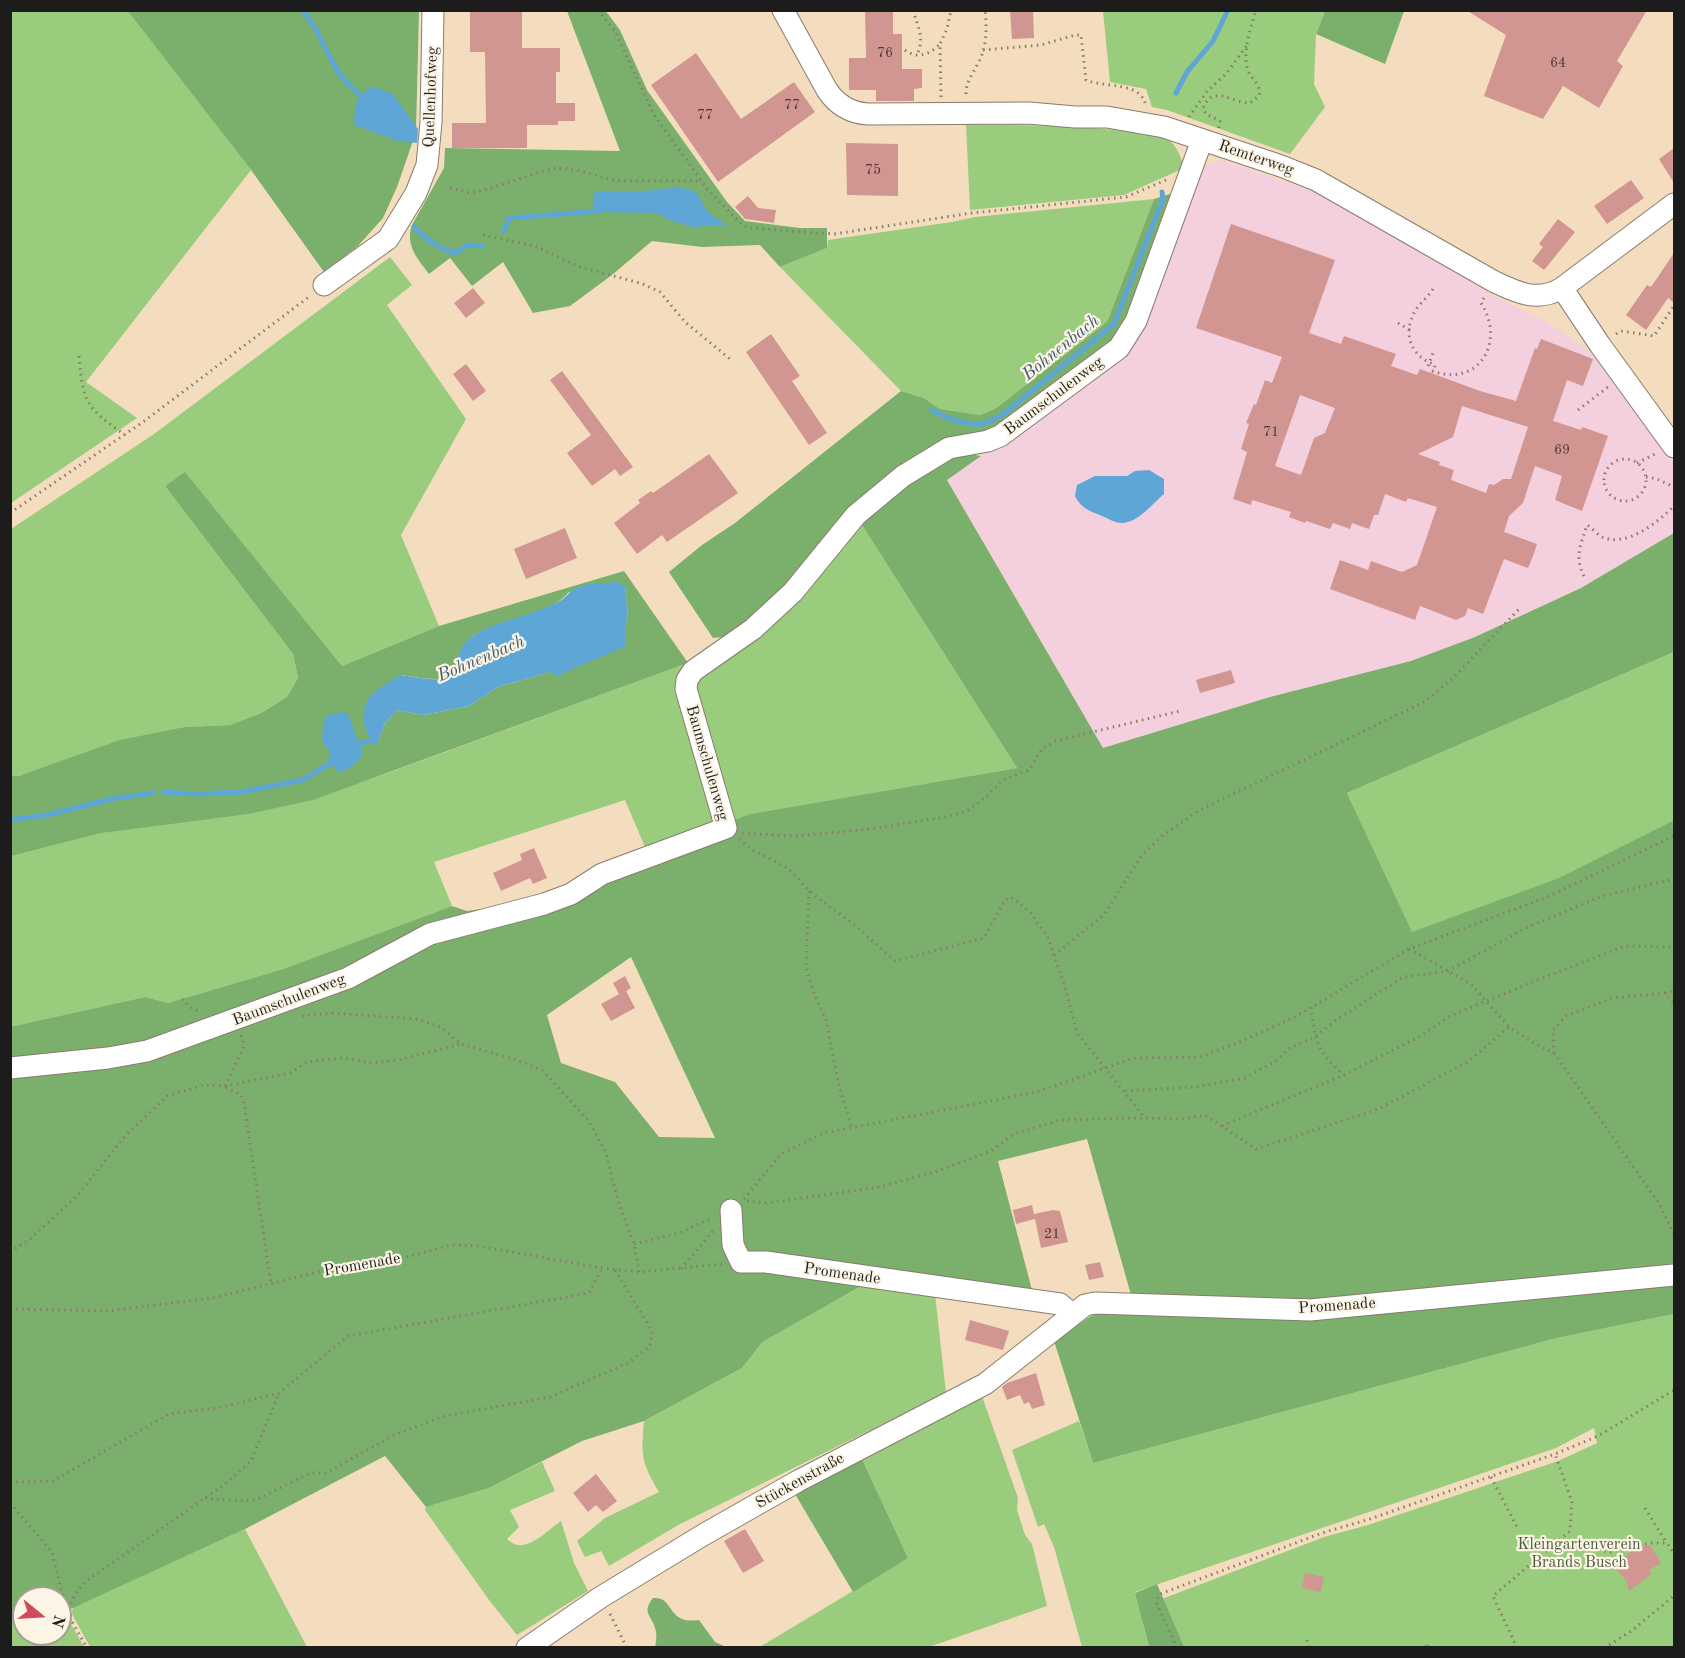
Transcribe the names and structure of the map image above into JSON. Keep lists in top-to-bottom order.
{
  "streets": {
    "street": [
      "Quellenhofweg",
      "Remterweg",
      "Baumschulenweg",
      "Promenade",
      "Stückenstraße"
    ]
  },
  "crossings": [
    ["Remterweg", "Baumschulenweg"],
    ["Promenade", "Stückenstraße"]
  ],
  "water": ["Bohnenbach"],
  "parks": ["Kleingartenverein Brands Busch"],
  "house_numbers": [
    "76",
    "64",
    "77",
    "77",
    "75",
    "71",
    "69",
    "21"
  ],
  "north": "right"
}
